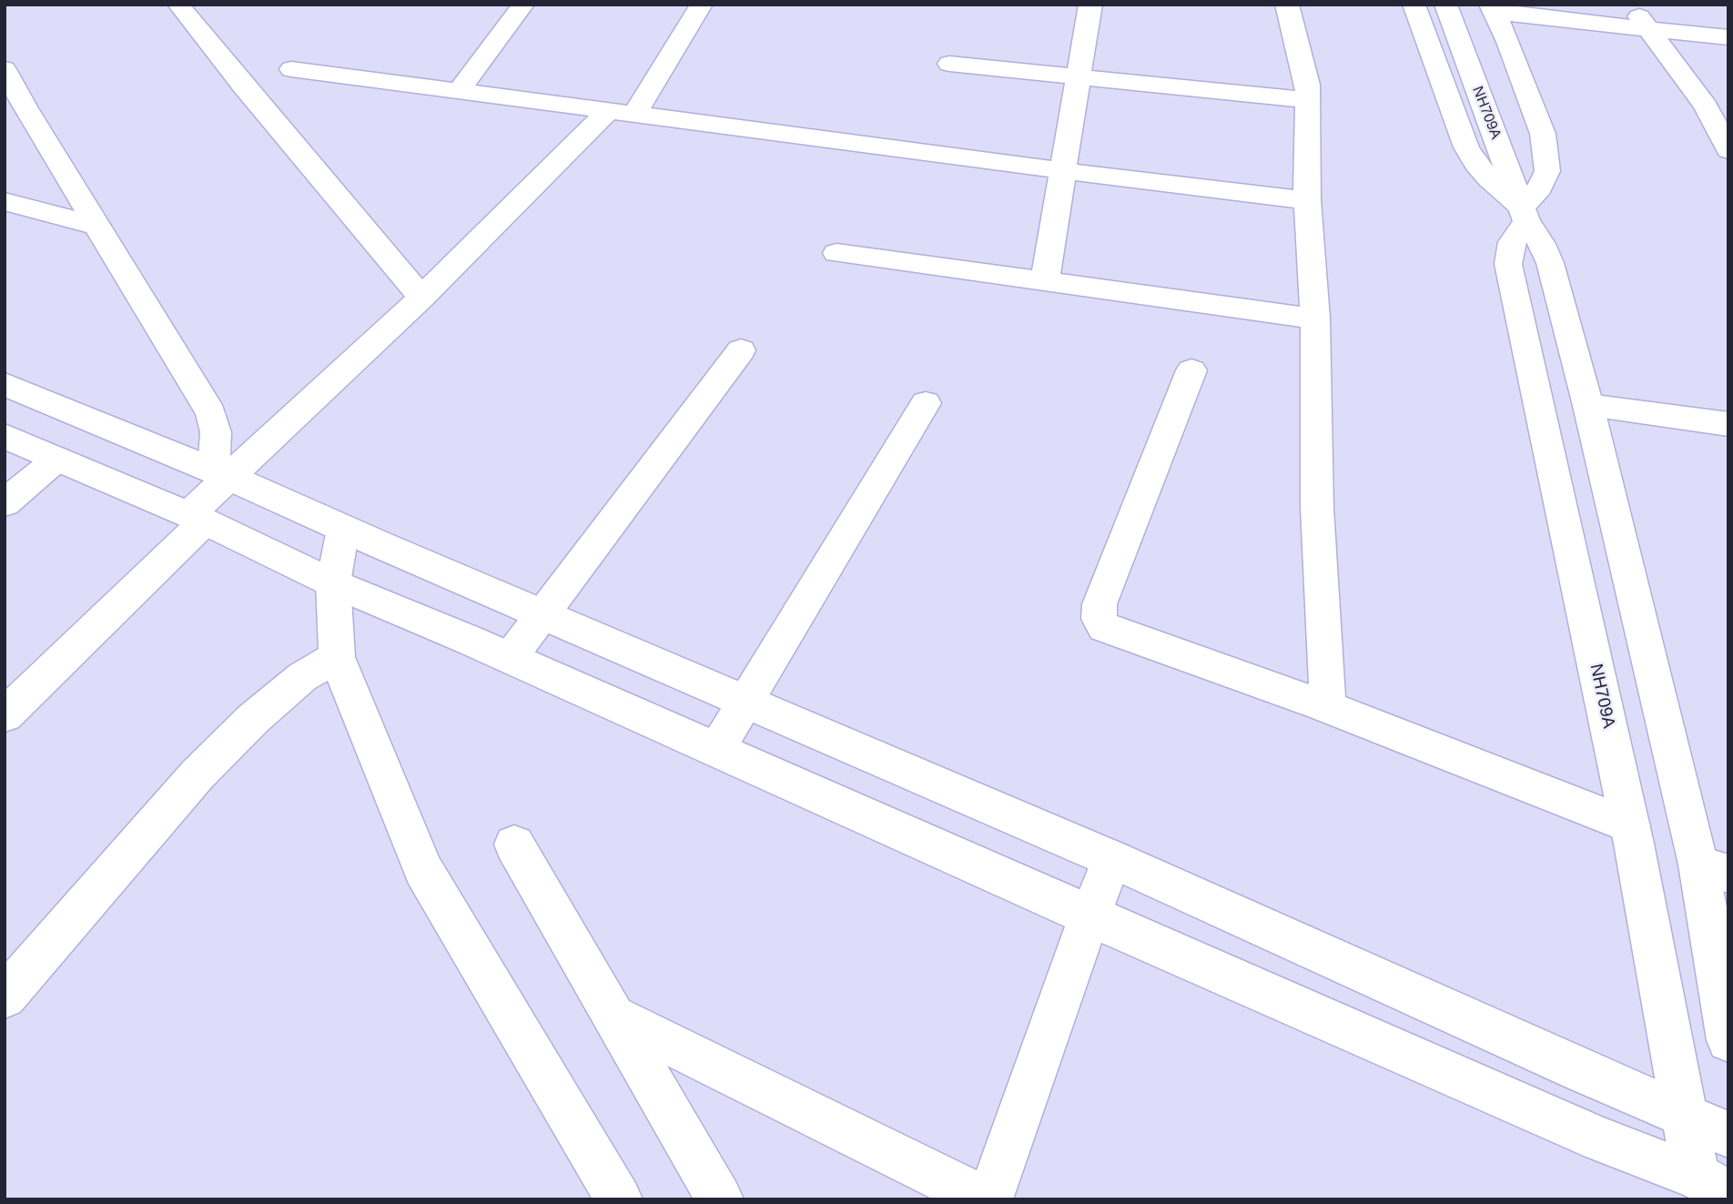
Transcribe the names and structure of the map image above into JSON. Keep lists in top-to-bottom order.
{
  "streets": {
    "main road": ["NH709A"]
  }
}
